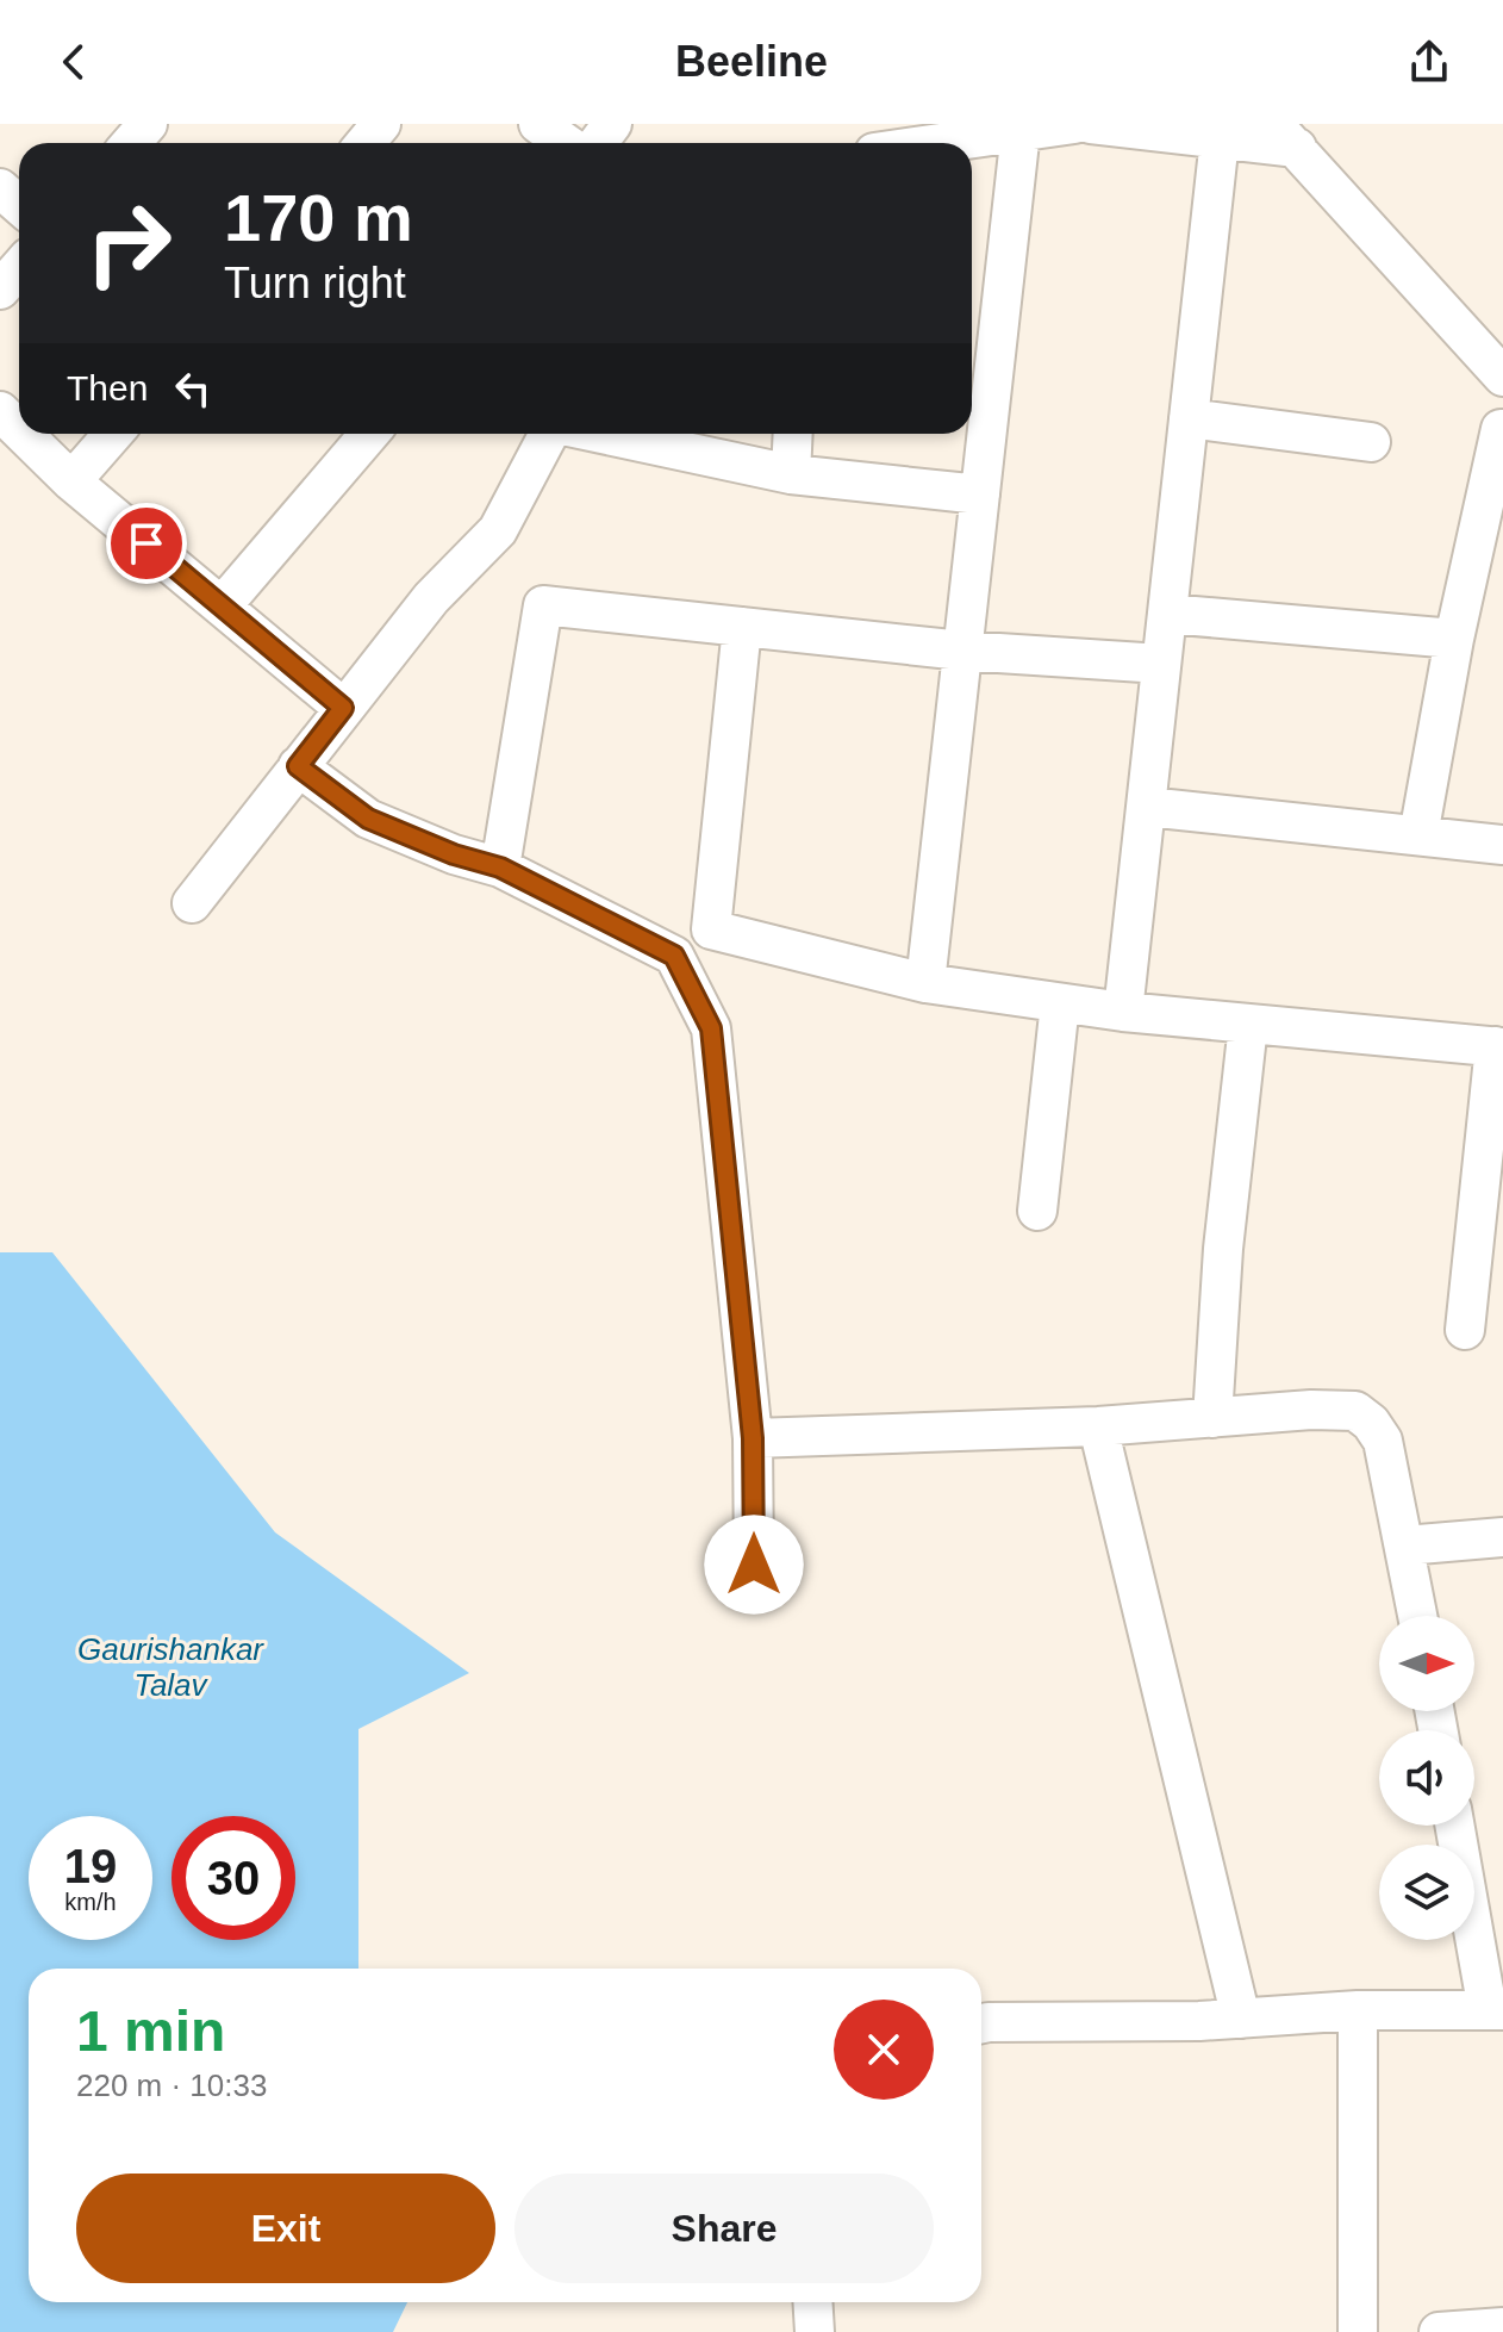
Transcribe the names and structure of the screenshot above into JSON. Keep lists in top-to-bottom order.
{
  "water": ["Gaurishankar Talav"],
  "north": "right",
  "page": {
    "header": "Beeline",
    "turn": ["170 m", "Turn right"],
    "then": "Then",
    "speed": "19 km/h",
    "limit": "30",
    "heading": ["1 min", "220 m · 10:33"],
    "buttons": ["Exit", "Share"]
  }
}
